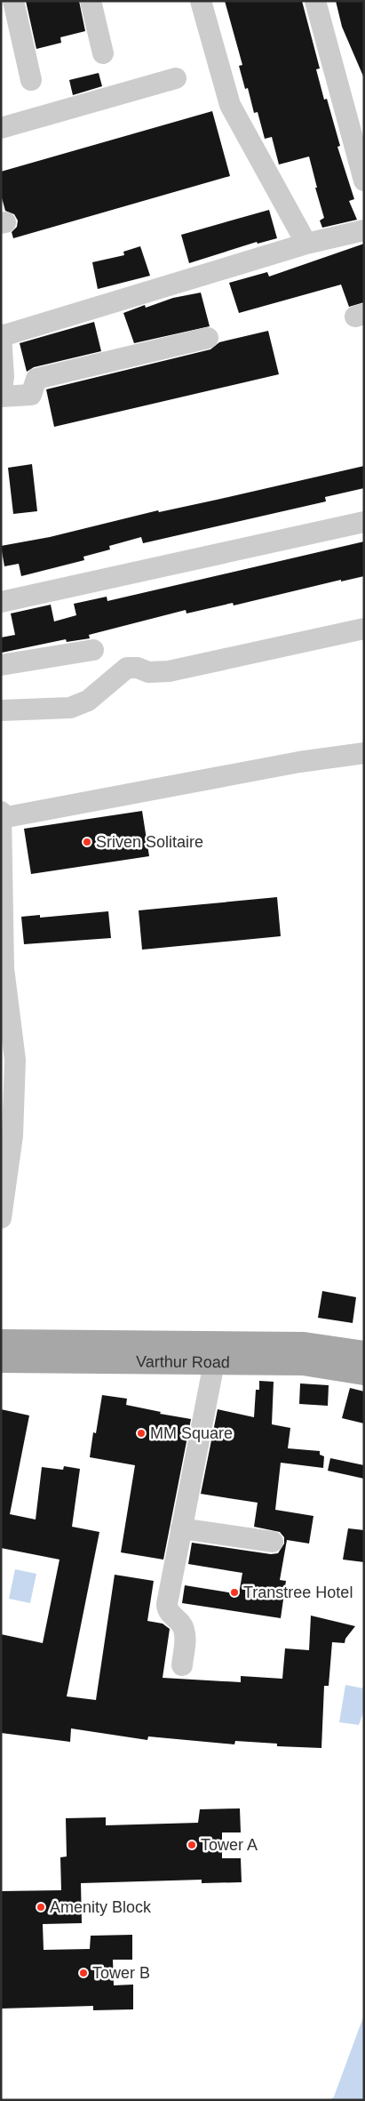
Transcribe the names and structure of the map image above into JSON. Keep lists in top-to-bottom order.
{
  "streets": {
    "main road": ["Varthur Road"]
  },
  "places": [
    "Sriven Solitaire",
    "MM Square",
    "Transtree Hotel",
    "Tower A",
    "Amenity Block",
    "Tower B"
  ]
}
